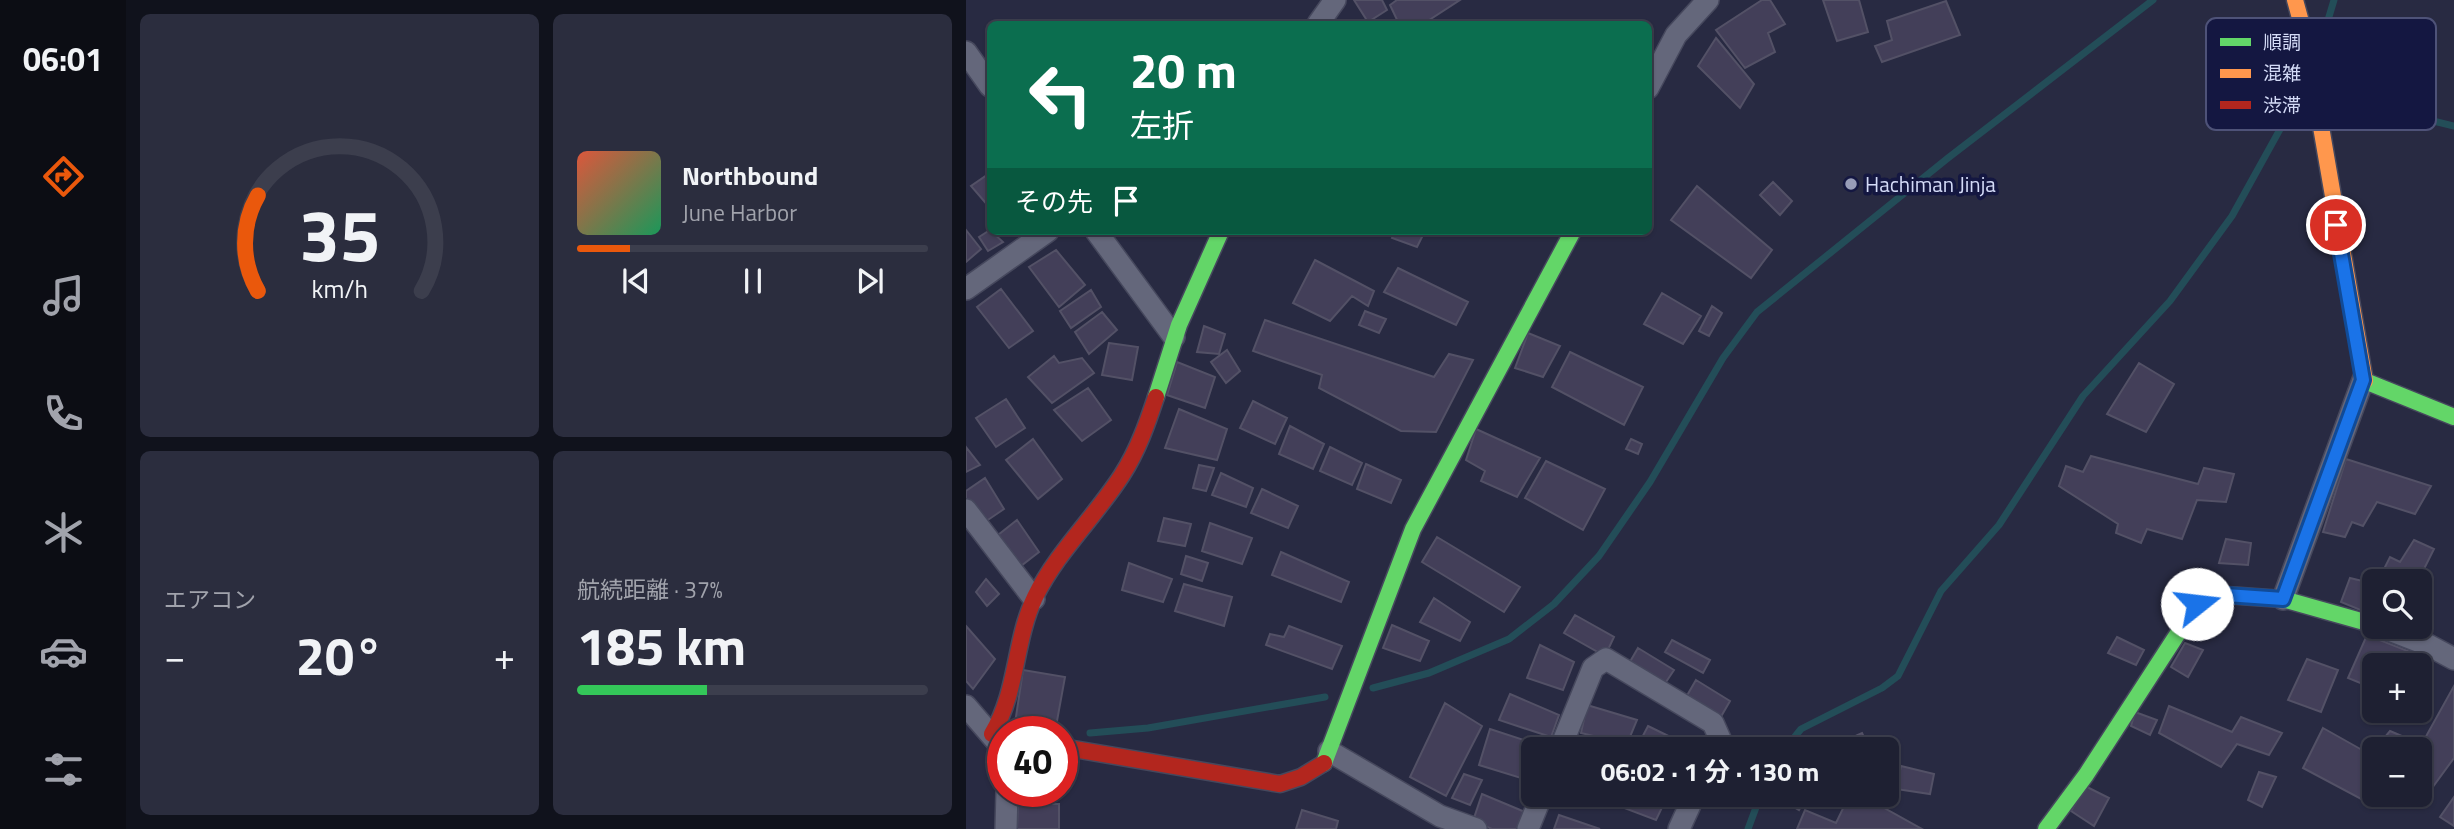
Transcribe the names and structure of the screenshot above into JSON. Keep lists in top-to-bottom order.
{
  "places": ["Hachiman Jinja"],
  "legend": ["順調", "混雑", "渋滞"],
  "page": {
    "tabs": "06:01",
    "turn": ["20 m", "左折"],
    "song": ["Northbound", "June Harbor"],
    "then": "その先",
    "tile": [
      "エアコン",
      ["航続距離 · 37%", "185 km"]
    ],
    "map_buttons": ["+", "−"],
    "heat": ["−", "20°", "+"],
    "limit": "40",
    "trip": "06:02 · 1 分 · 130 m",
    "gauge": ["35", "km/h"]
  }
}
